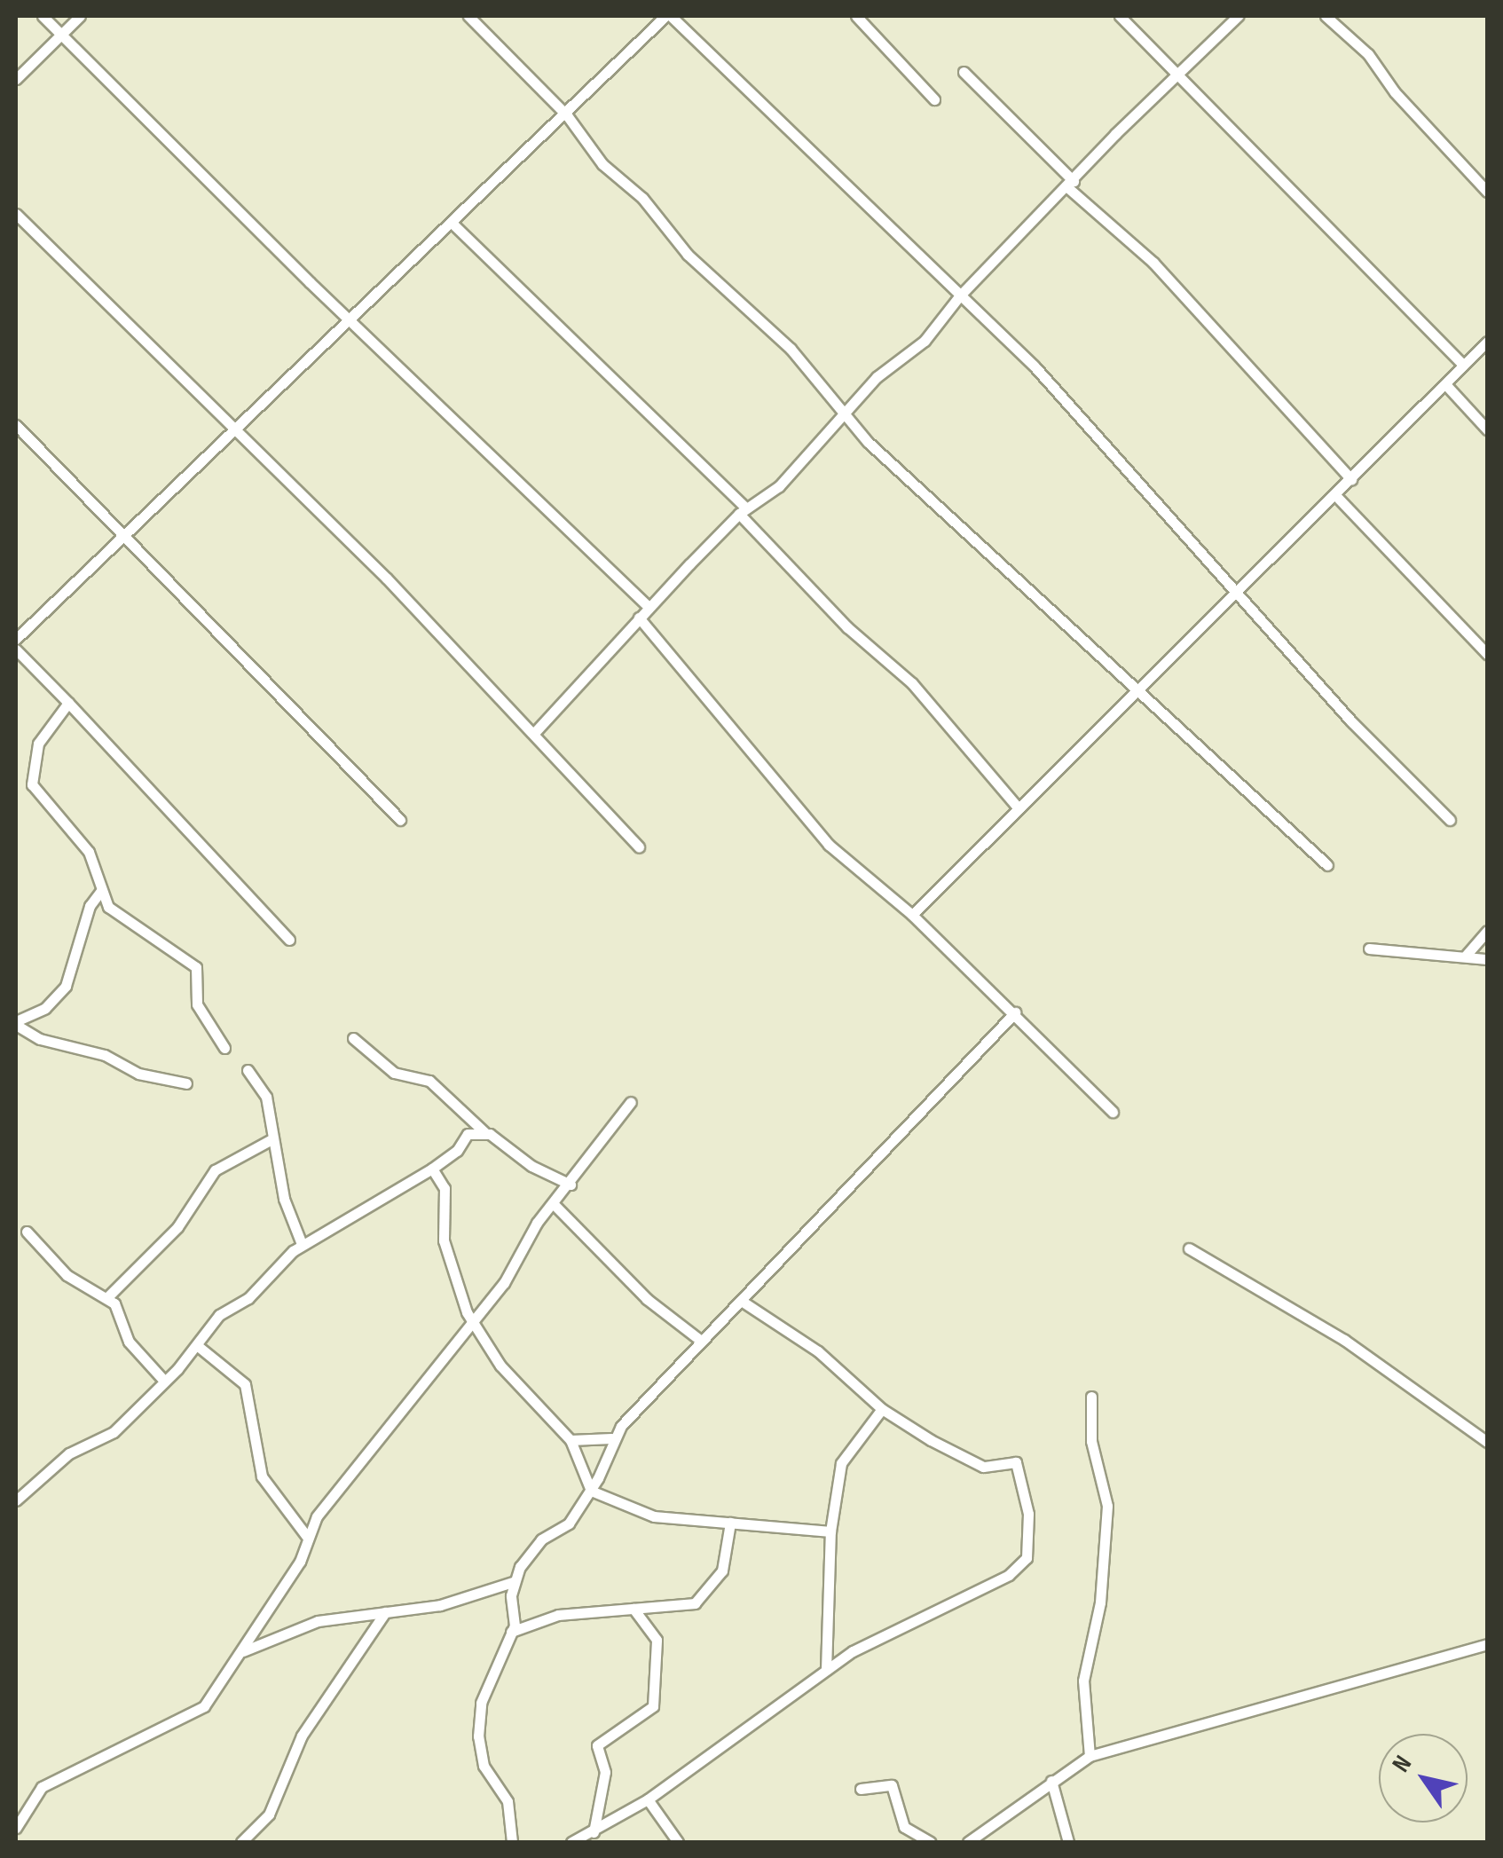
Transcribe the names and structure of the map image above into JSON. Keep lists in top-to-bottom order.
{
  "north": "top left"
}
